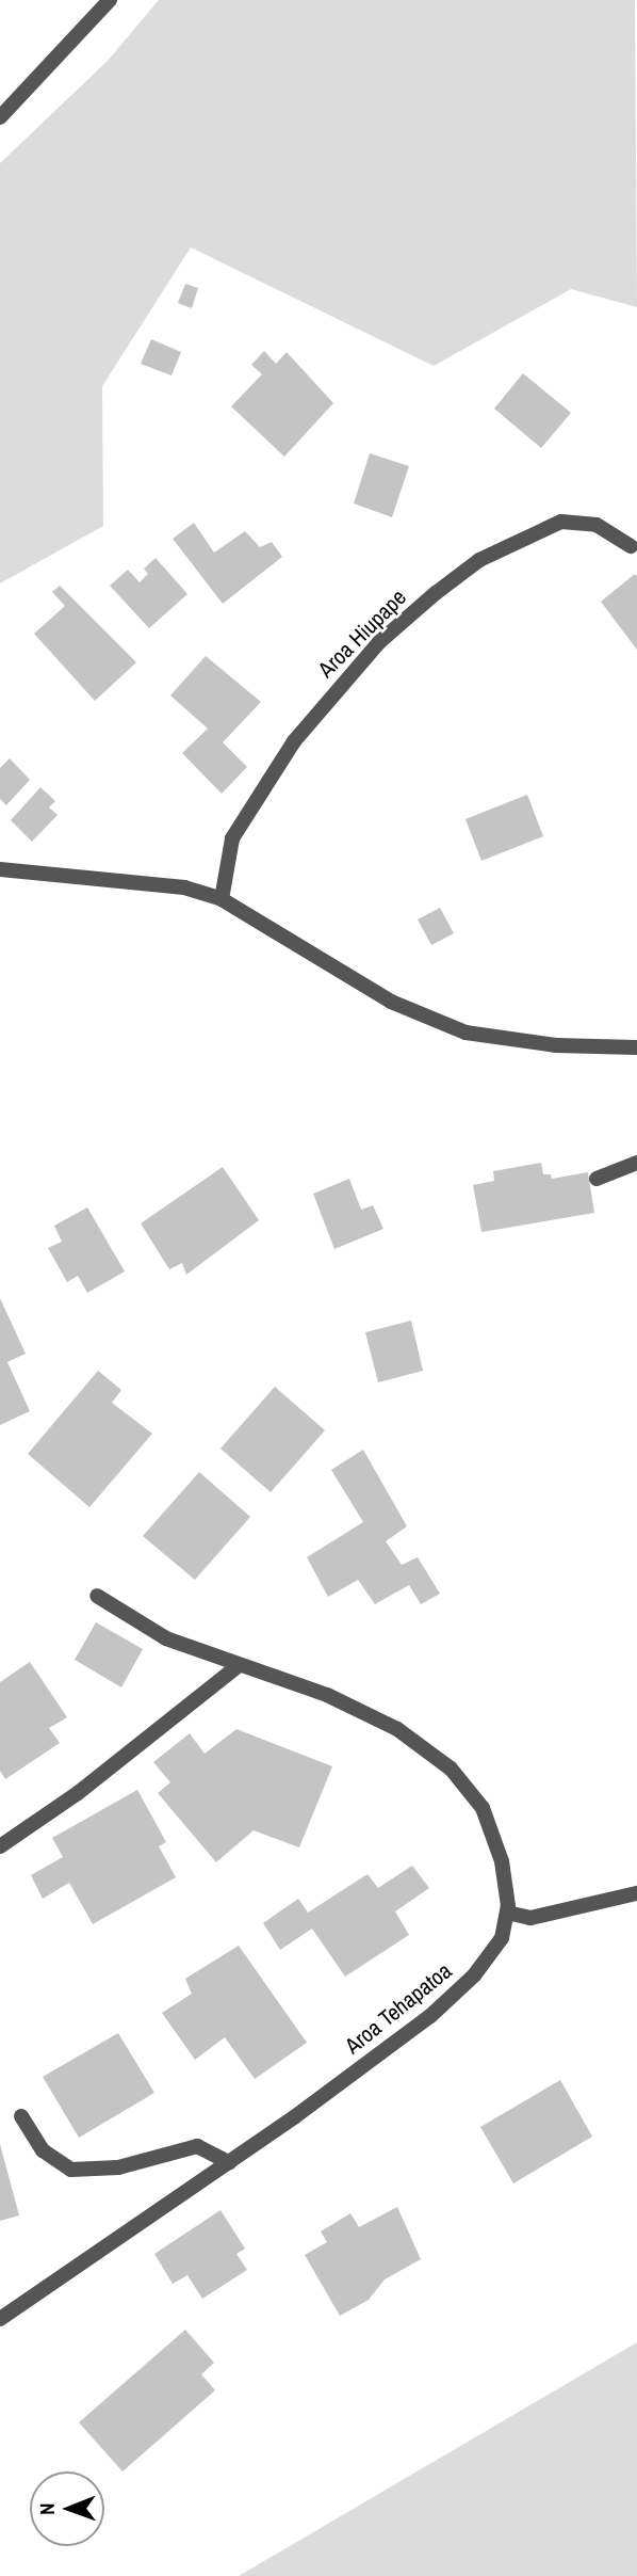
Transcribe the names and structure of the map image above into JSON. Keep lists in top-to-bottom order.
{
  "streets": {
    "street": ["Aroa Hiupape", "Aroa Tehapatoa"]
  },
  "north": "left"
}
